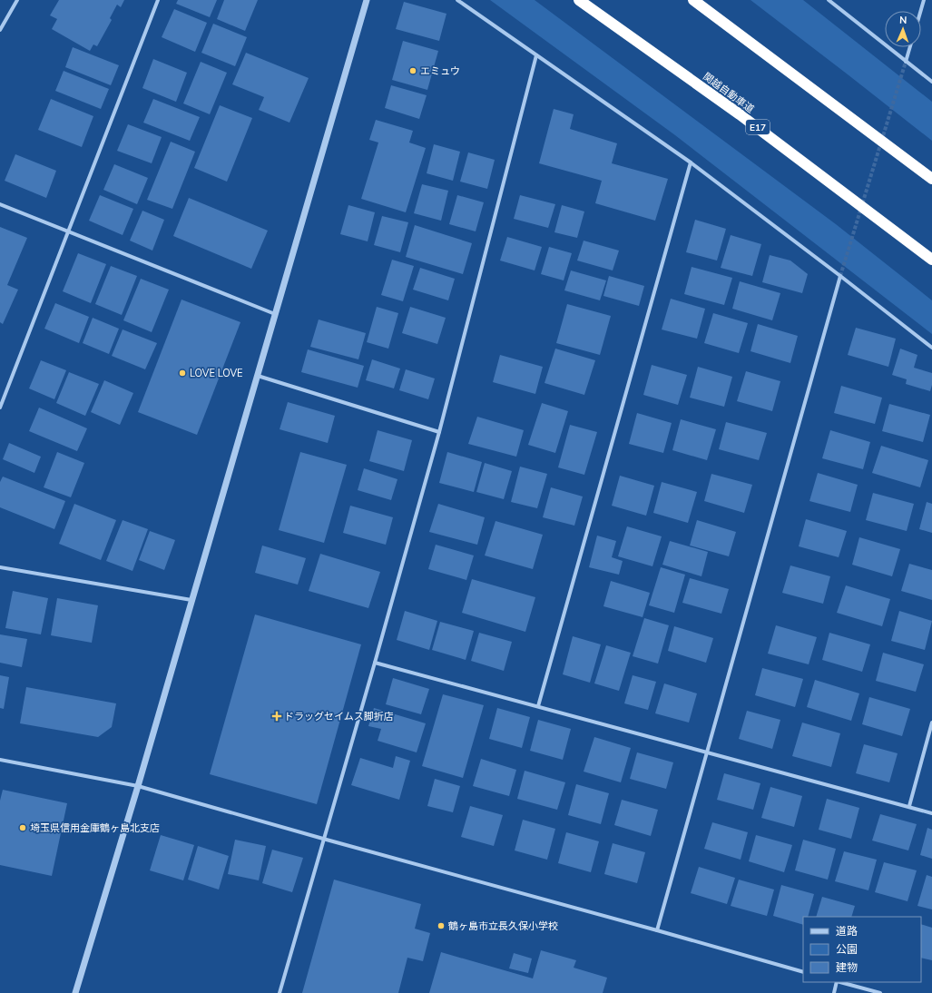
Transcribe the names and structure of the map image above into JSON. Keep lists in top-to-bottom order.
{
  "streets": {
    "highway": ["関越自動車道", "E17"]
  },
  "places": {
    "other": [
      "エミュウ",
      "LOVE LOVE",
      "埼玉県信用金庫鶴ヶ島北支店",
      "鶴ヶ島市立長久保小学校"
    ],
    "health": ["ドラッグセイムス脚折店"]
  },
  "legend": ["道路", "公園", "建物"],
  "north": "top"
}
